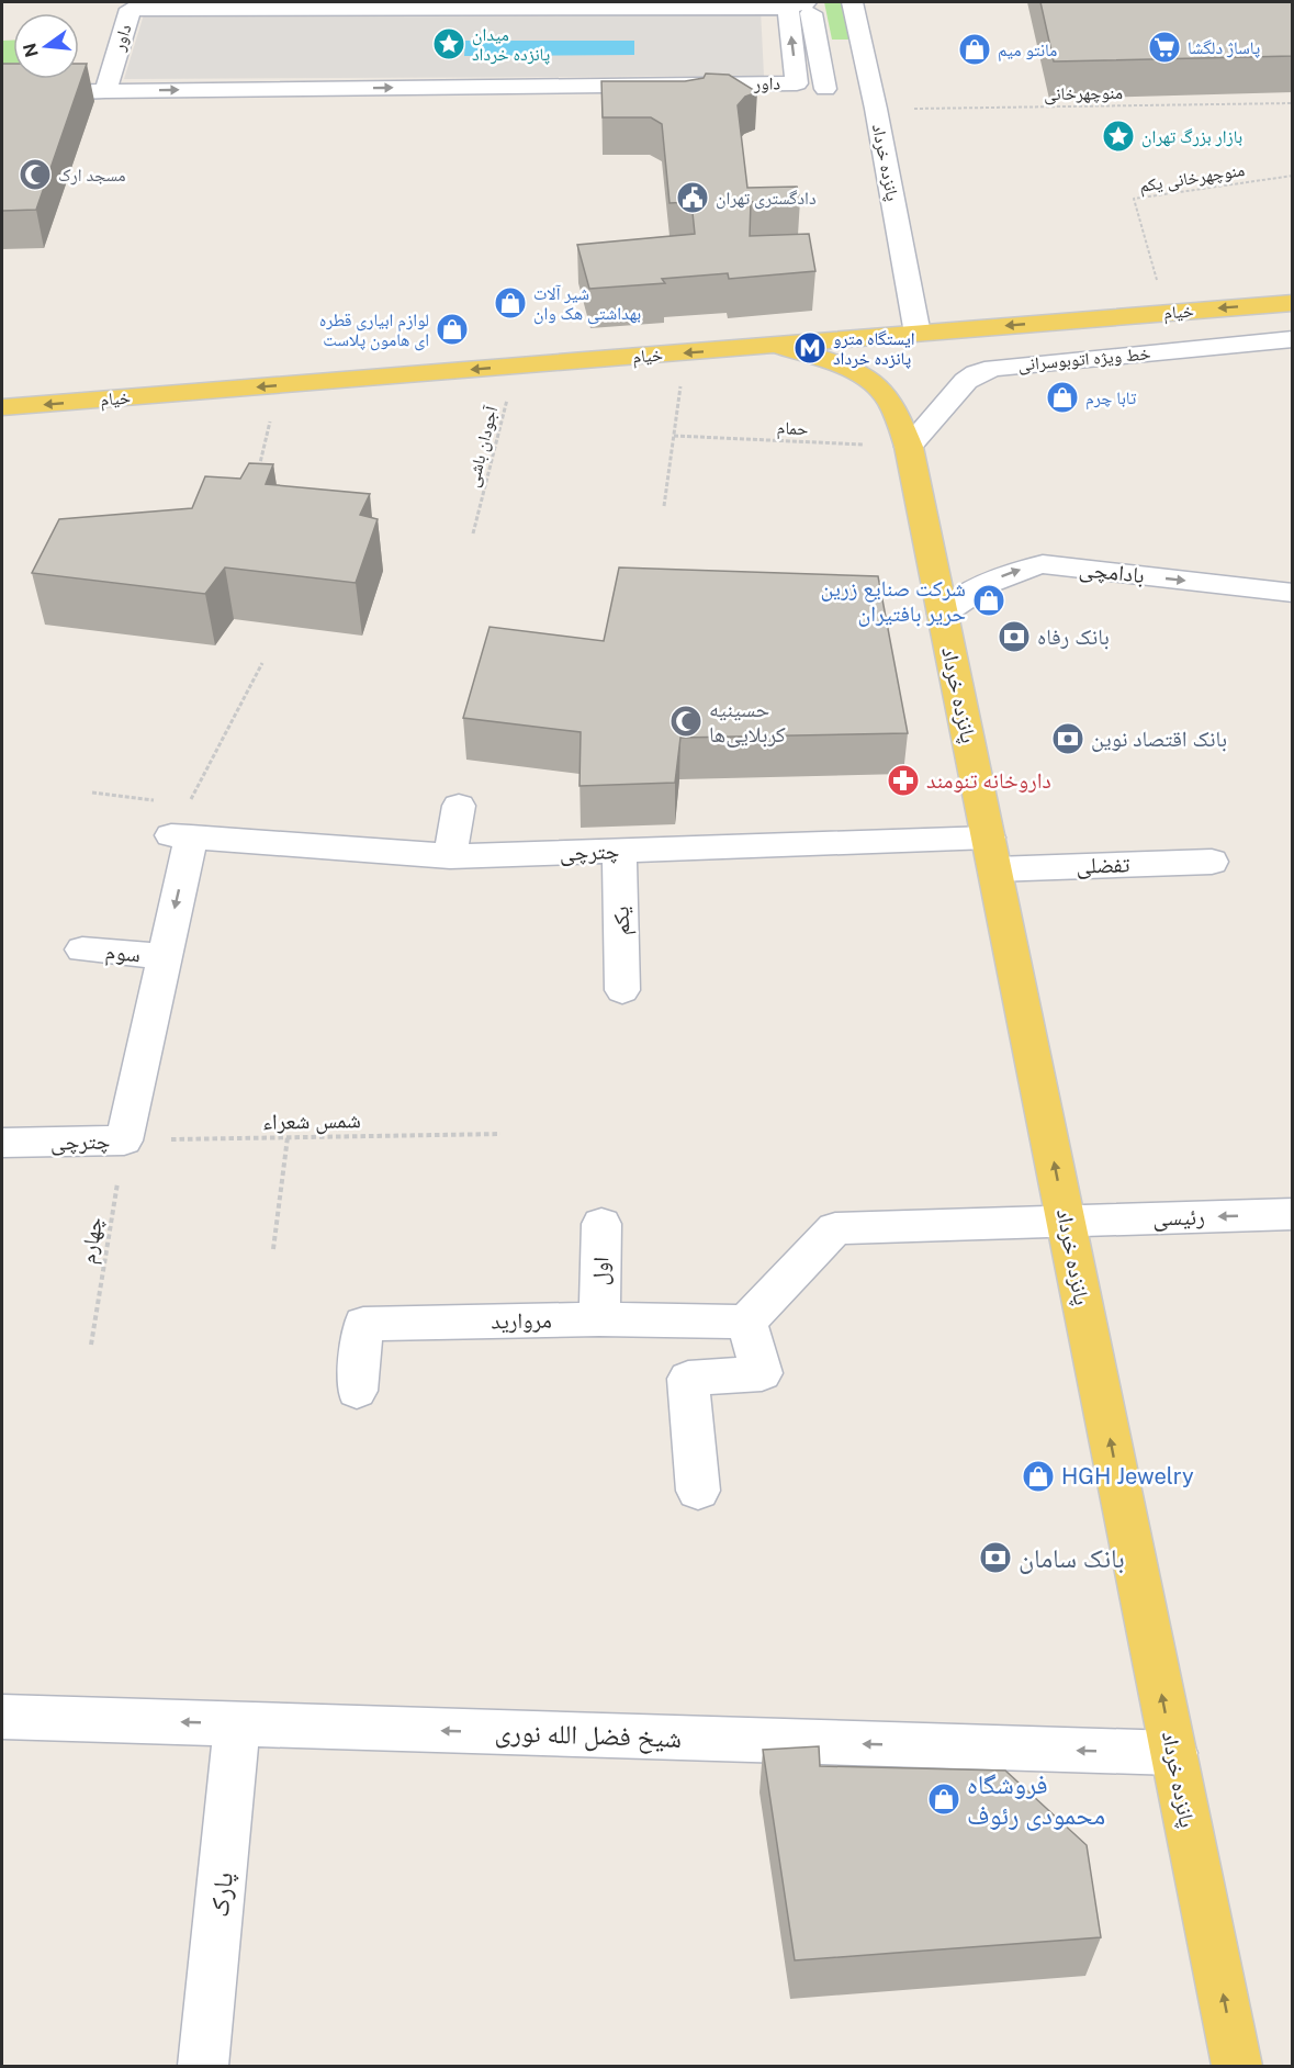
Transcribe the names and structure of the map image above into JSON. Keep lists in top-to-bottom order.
{
  "streets": {
    "main road": ["پانزده خرداد", "خیام"],
    "street": [
      "داور",
      "خط ویژه اتوبوسرانی",
      "بادامچی",
      "چترچی",
      "تفضلی",
      "یکم",
      "سوم",
      "رئیسی",
      "اول",
      "مروارید",
      "شیخ فضل الله نوری",
      "پارک"
    ],
    "path": [
      "منوچهرخانی",
      "منوچهرخانی یکم",
      "حمام",
      "آجودان باشی",
      "شمس شعراء",
      "چهارم"
    ]
  },
  "crossings": [
    ["منوچهرخانی", "پانزده خرداد"],
    ["پانزده خرداد", "خیام"],
    ["پانزده خرداد", "خط ویژه اتوبوسرانی"],
    ["پانزده خرداد", "حمام"],
    ["پانزده خرداد", "بادامچی"],
    ["پانزده خرداد", "چترچی"],
    ["پانزده خرداد", "تفضلی"],
    ["پانزده خرداد", "رئیسی"],
    ["پانزده خرداد", "شیخ فضل الله نوری"],
    ["منوچهرخانی یکم", "خیام"],
    ["خیام", "آجودان باشی"],
    ["خط ویژه اتوبوسرانی", "حمام"],
    ["چترچی", "تفضلی"],
    ["چترچی", "یکم"],
    ["چترچی", "سوم"],
    ["چترچی", "شمس شعراء"],
    ["چترچی", "چهارم"],
    ["شمس شعراء", "چهارم"],
    ["اول", "مروارید"],
    ["شیخ فضل الله نوری", "پارک"]
  ],
  "one_way": [
    "پانزده خرداد",
    "خیام",
    "بادامچی",
    "رئیسی",
    "شیخ فضل الله نوری"
  ],
  "places": {
    "place": ["میدان پانزده خرداد", "بازار بزرگ تهران"],
    "supermarket": ["پاساژ دلگشا"],
    "shop": [
      "مانتو میم",
      "شیر آلات بهداشتی هک وان",
      "لوازم ابیاری قطره ای هامون پلاست",
      "تابا چرم",
      "شرکت صنایع زرین حریر بافتیران",
      "HGH Jewelry",
      "فروشگاه محمودی رئوف"
    ],
    "mosque": ["مسجد ارک", "حسینیه کربلایی‌ها"],
    "public building": ["دادگستری تهران"],
    "metro station": ["ایستگاه مترو پانزده خرداد"],
    "bank": ["بانک رفاه", "بانک اقتصاد نوین", "بانک سامان"],
    "pharmacy": ["داروخانه تنومند"]
  },
  "north": "left"
}
